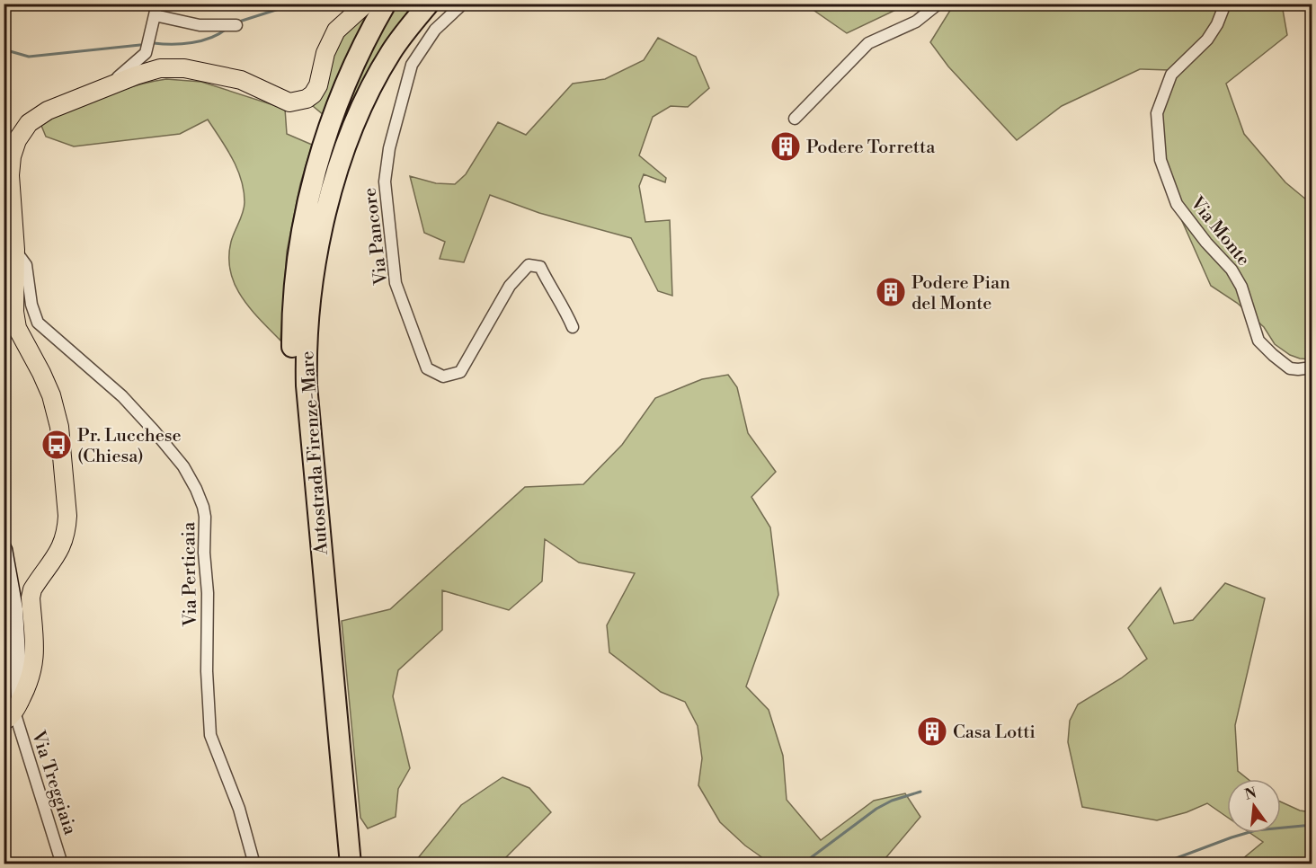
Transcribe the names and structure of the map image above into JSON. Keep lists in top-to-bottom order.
{
  "streets": {
    "highway": ["Autostrada Firenze-Mare"],
    "street": [
      "Via Monte",
      "Via Pancore",
      "Via Perticaia",
      "Via Treggiaia"
    ]
  },
  "places": {
    "building": ["Podere Torretta", "Podere Pian del Monte", "Casa Lotti"],
    "bus stop": ["Pr. Lucchese (Chiesa)"]
  },
  "north": "top"
}
